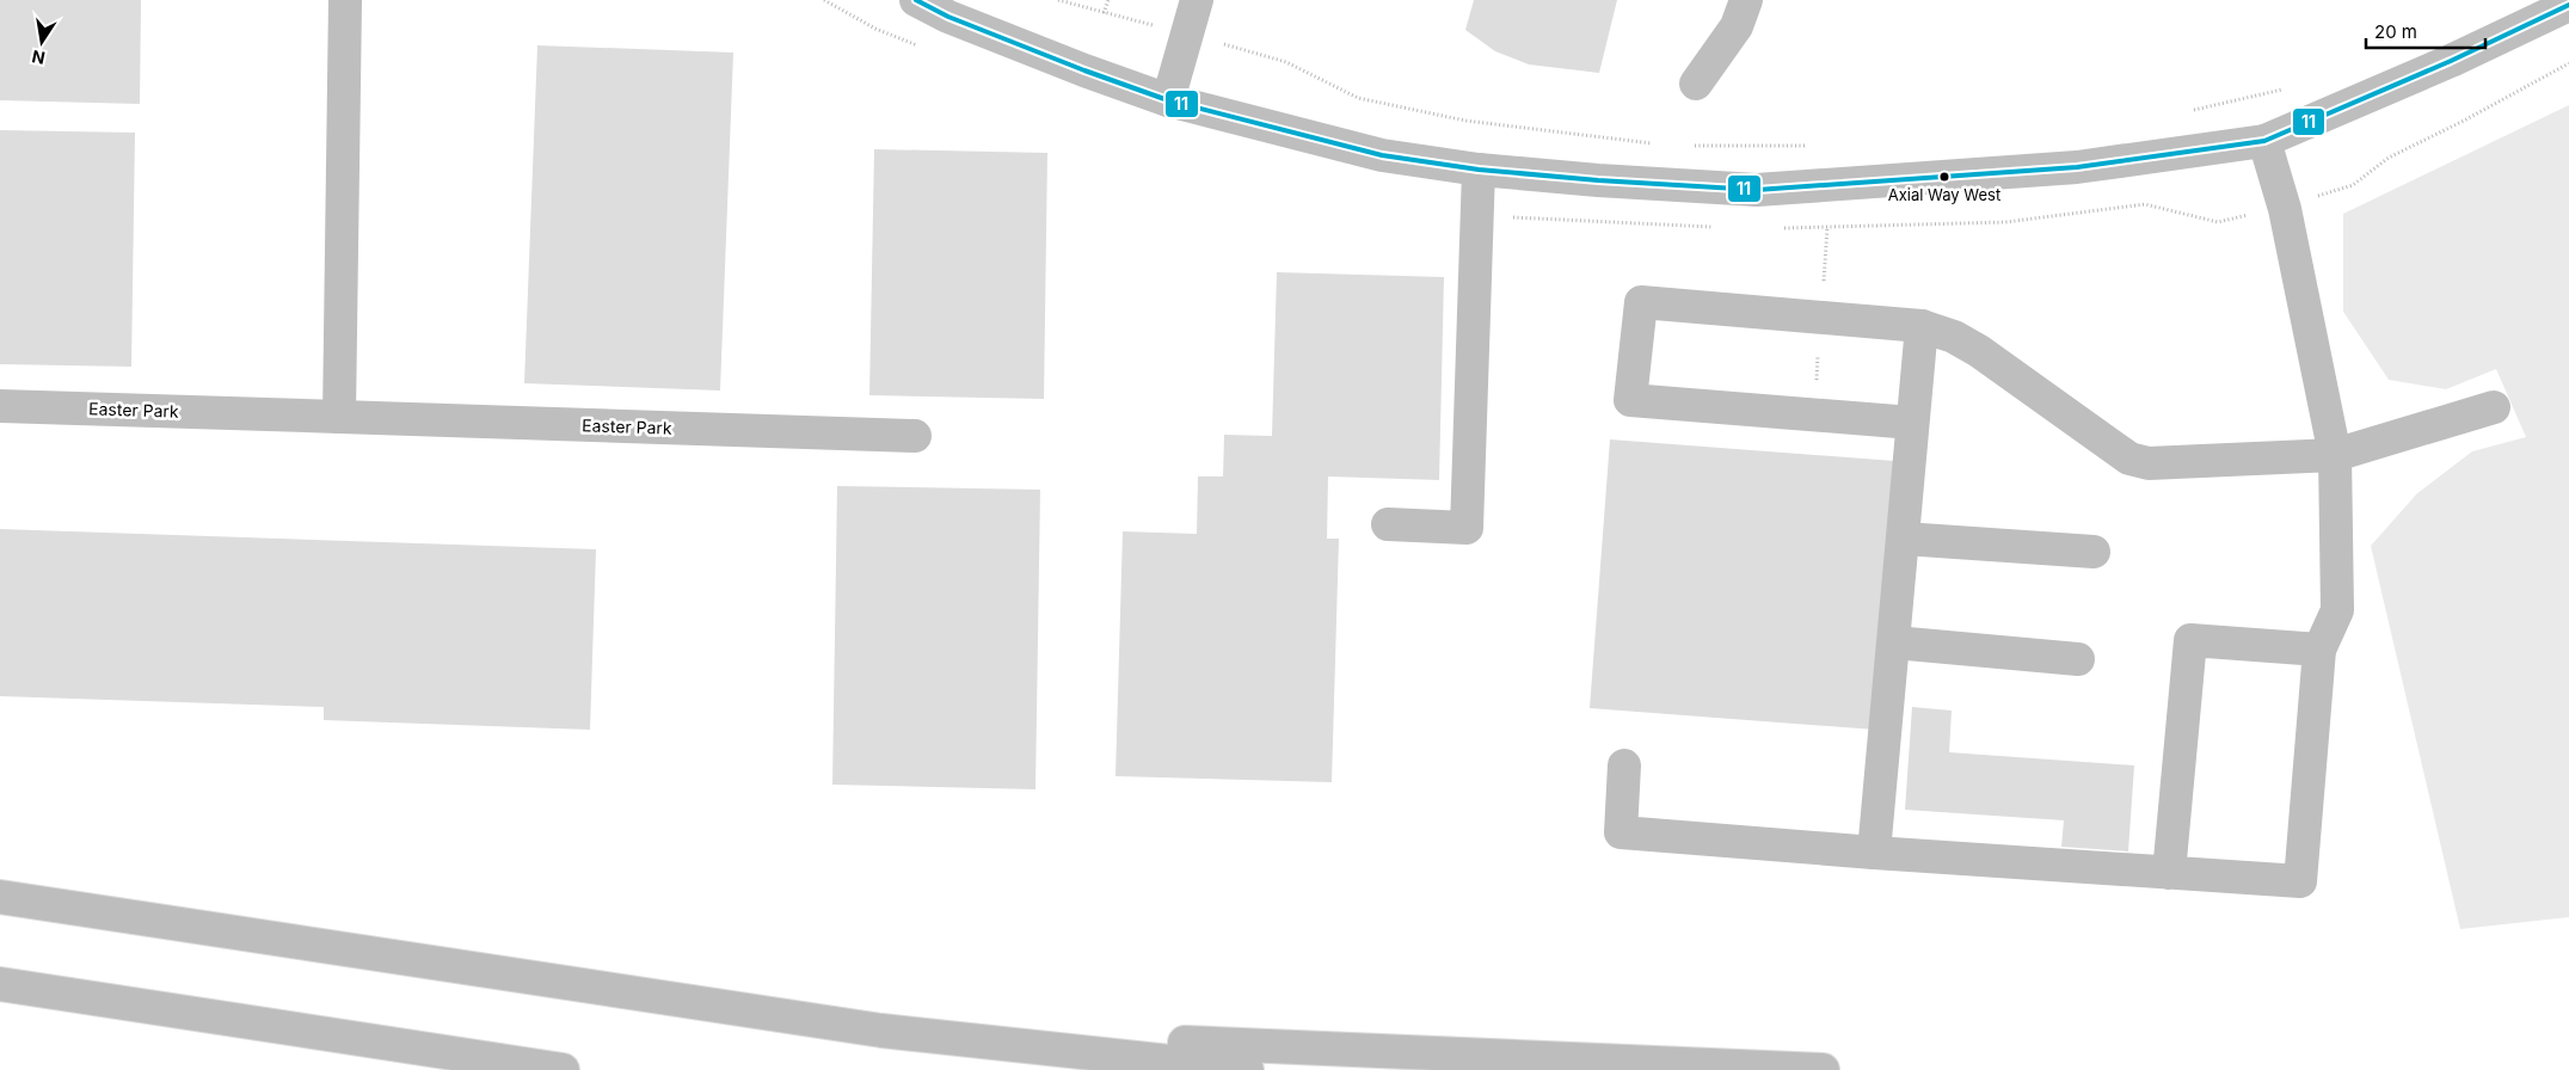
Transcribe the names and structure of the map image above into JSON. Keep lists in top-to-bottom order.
{
  "streets": {
    "street": ["Easter Park"]
  },
  "places": ["Axial Way West"],
  "lines": ["transit line 11"],
  "scale_bar": "20 m",
  "north": "bottom"
}
